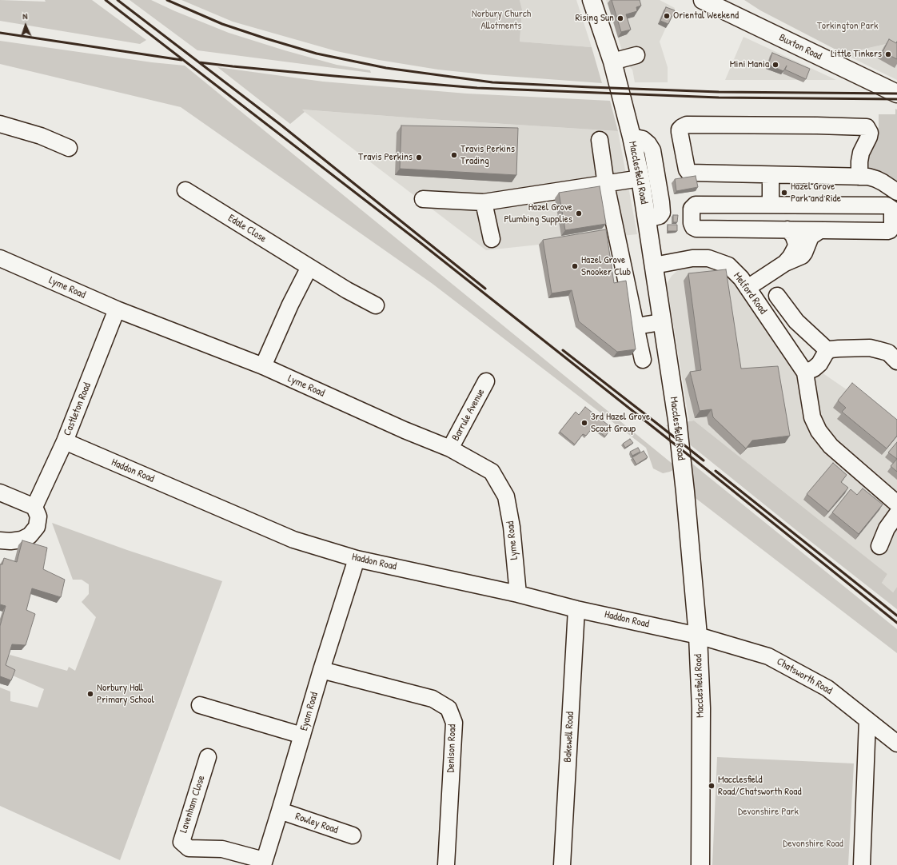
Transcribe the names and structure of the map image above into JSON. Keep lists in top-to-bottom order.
{
  "streets": {
    "highway": ["Buxton Road", "Macclesfield Road"],
    "street": [
      "Edale Close",
      "Lyme Road",
      "Melford Road",
      "Castleton Road",
      "Barrule Avenue",
      "Haddon Road",
      "Chatsworth Road",
      "Eyam Road",
      "Bakewell Road",
      "Denison Road",
      "Lavenham Close",
      "Rowley Road"
    ]
  },
  "crossings": [
    ["Macclesfield Road", "Melford Road"],
    ["Macclesfield Road", "Haddon Road"],
    ["Macclesfield Road", "Chatsworth Road"],
    ["Lyme Road", "Castleton Road"],
    ["Lyme Road", "Barrule Avenue"],
    ["Lyme Road", "Haddon Road"],
    ["Castleton Road", "Haddon Road"],
    ["Haddon Road", "Chatsworth Road"],
    ["Haddon Road", "Eyam Road"],
    ["Haddon Road", "Bakewell Road"],
    ["Eyam Road", "Denison Road"],
    ["Eyam Road", "Lavenham Close"],
    ["Eyam Road", "Rowley Road"]
  ],
  "parks": [
    "Norbury Church Allotments",
    "Torkington Park",
    "Devonshire Park",
    "Devonshire Road"
  ],
  "places": [
    "Oriental Weekend",
    "Rising Sun",
    "Little Tinkers",
    "Mini Mania",
    "Travis Perkins Trading",
    "Travis Perkins",
    "Hazel Grove Park and Ride",
    "Hazel Grove Plumbing Supplies",
    "Hazel Grove Snooker Club",
    "3rd Hazel Grove Scout Group",
    "Norbury Hall Primary School",
    "Macclesfield Road/Chatsworth Road"
  ],
  "north": "top"
}
